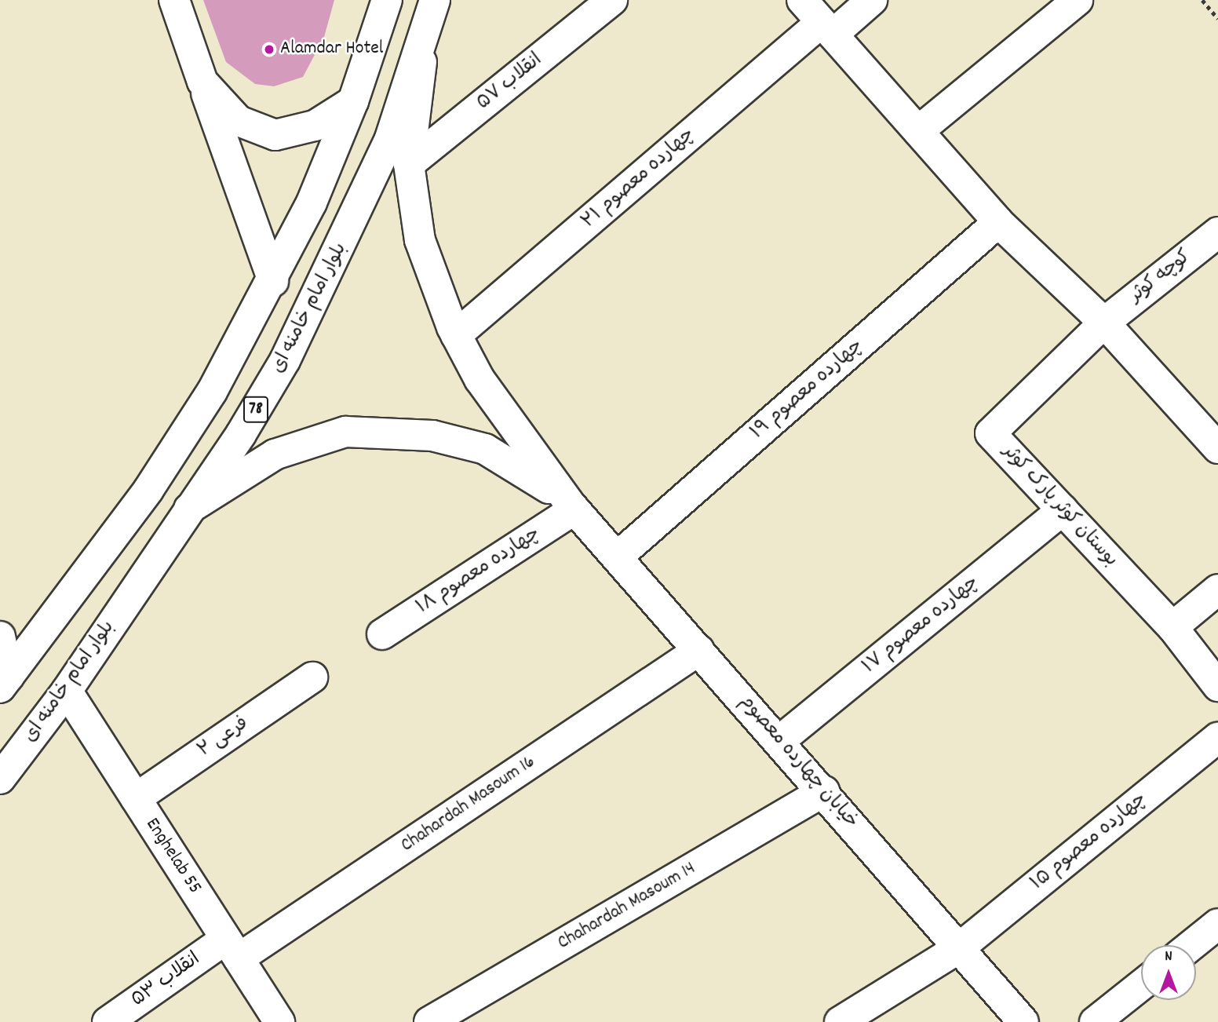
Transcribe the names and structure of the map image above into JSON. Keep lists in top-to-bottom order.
{
  "streets": {
    "street": [
      "انقلاب ۵۷",
      "چهارده معصوم ۲۱",
      "کوچه کوثر",
      "بلوار امام خامنه ای",
      "چهارده معصوم ۱۹",
      "78",
      "بوستان کوثر پارک کوثر",
      "چهارده معصوم ۱۸",
      "چهارده معصوم ۱۷",
      "فرعی ۲",
      "خیابان چهارده معصوم",
      "Chahardah Masoum 16",
      "چهارده معصوم ۱۵",
      "Enghelab 55",
      "Chahardah Masoum 14",
      "انقلاب ۵۳"
    ]
  },
  "crossings": [
    ["کوچه کوثر", "بوستان کوثر پارک کوثر"],
    ["بلوار امام خامنه ای", "Enghelab 55"],
    ["چهارده معصوم ۱۹", "خیابان چهارده معصوم"],
    ["بوستان کوثر پارک کوثر", "چهارده معصوم ۱۷"],
    ["چهارده معصوم ۱۸", "خیابان چهارده معصوم"],
    ["چهارده معصوم ۱۷", "خیابان چهارده معصوم"],
    ["فرعی ۲", "Enghelab 55"],
    ["خیابان چهارده معصوم", "Chahardah Masoum 16"],
    ["خیابان چهارده معصوم", "چهارده معصوم ۱۵"],
    ["خیابان چهارده معصوم", "Chahardah Masoum 14"],
    ["Chahardah Masoum 16", "Enghelab 55"],
    ["Chahardah Masoum 16", "انقلاب ۵۳"],
    ["Enghelab 55", "انقلاب ۵۳"]
  ],
  "places": ["Alamdar Hotel"],
  "north": "top"
}
